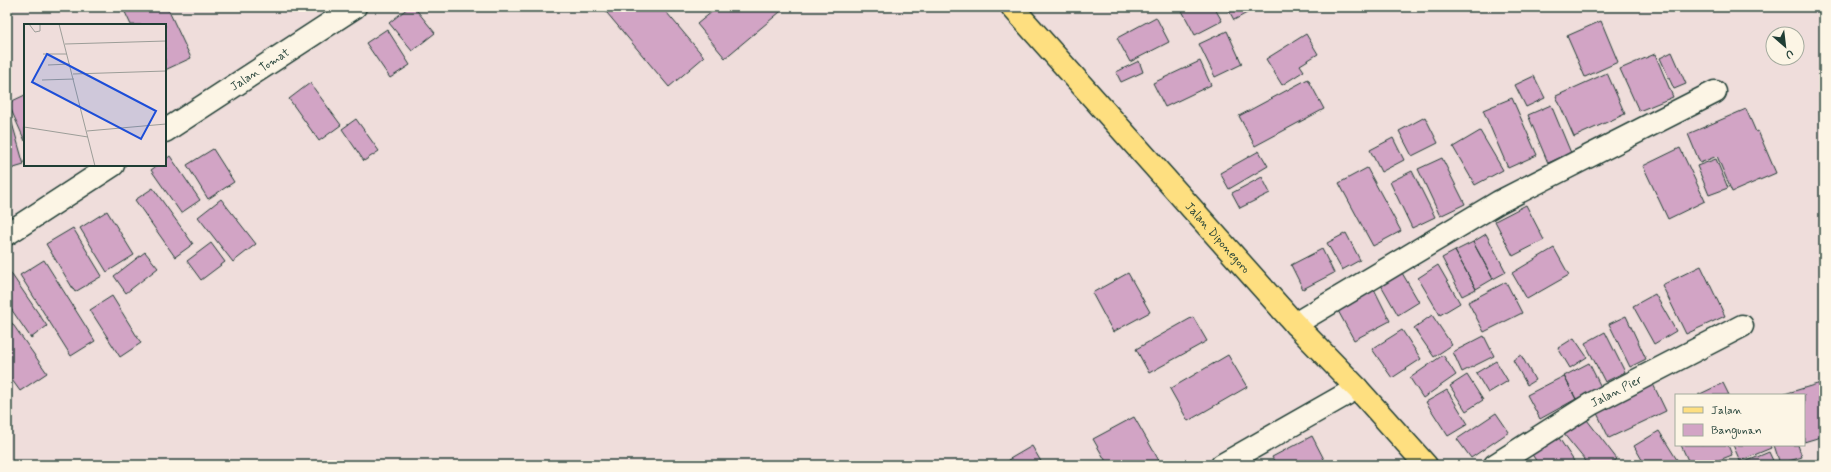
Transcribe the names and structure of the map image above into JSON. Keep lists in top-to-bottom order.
{
  "streets": {
    "main road": ["Jalan Diponegoro"],
    "street": ["Jalan Tomat", "Jalan Pier"]
  },
  "legend": ["Jalan", "Bangunan"],
  "north": "bottom right"
}
